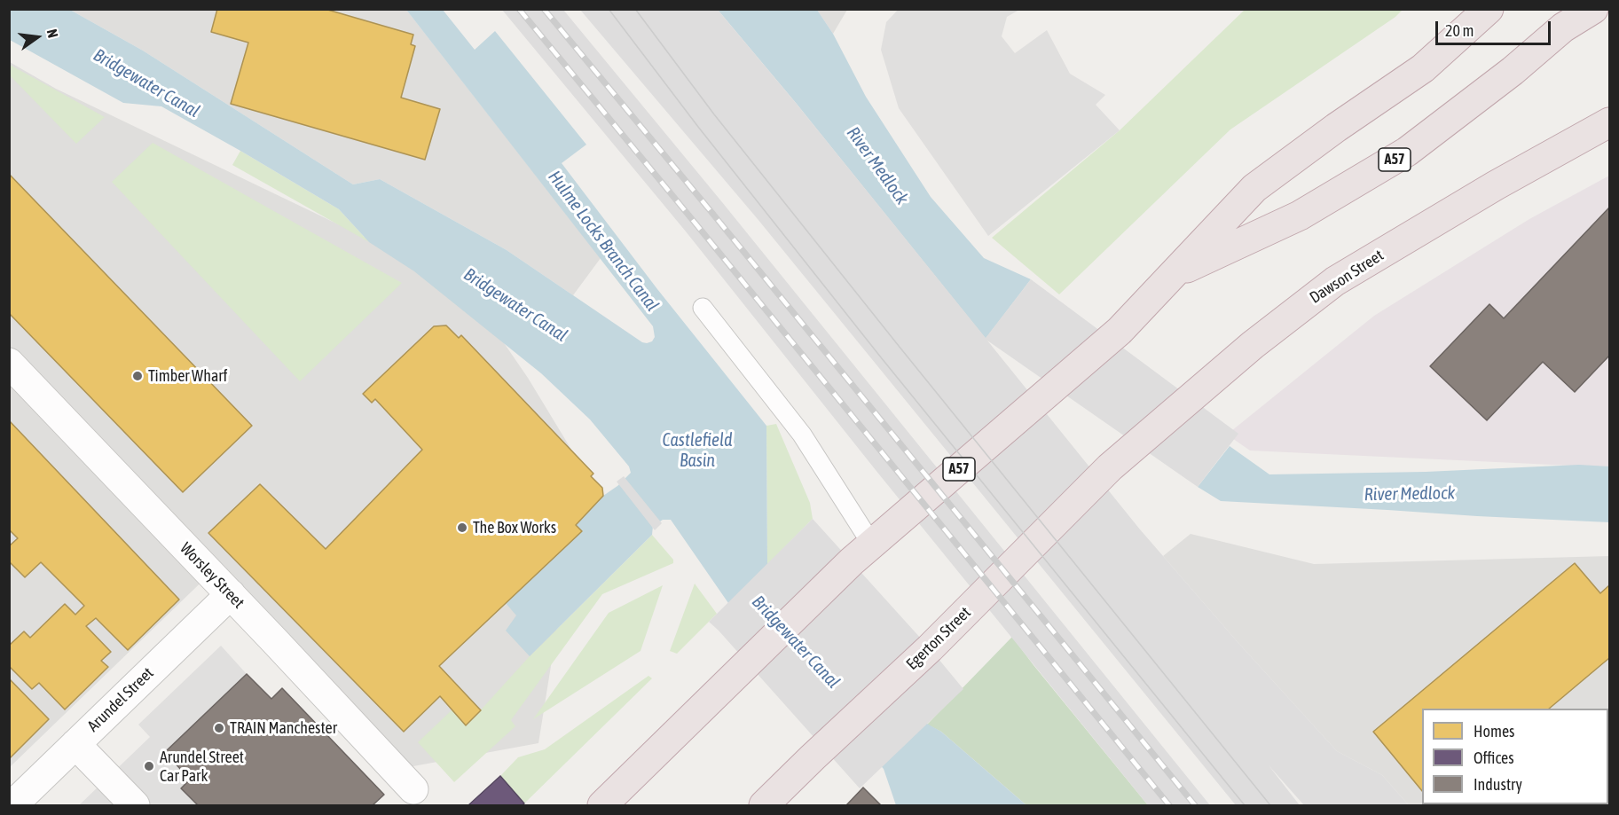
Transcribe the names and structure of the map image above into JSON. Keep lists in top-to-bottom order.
{
  "streets": {
    "highway": ["A57", "Dawson Street", "Egerton Street"],
    "street": ["Worsley Street", "Arundel Street"]
  },
  "crossings": [
    ["Dawson Street", "Egerton Street"],
    ["Worsley Street", "Arundel Street"]
  ],
  "water": [
    "Bridgewater Canal",
    "River Medlock",
    "Hulme Locks Branch Canal",
    "Castlefield Basin"
  ],
  "places": [
    "Timber Wharf",
    "The Box Works",
    "TRAIN Manchester",
    "Arundel Street Car Park"
  ],
  "legend": ["Homes", "Offices", "Industry"],
  "scale_bar": "20 m",
  "north": "right"
}
